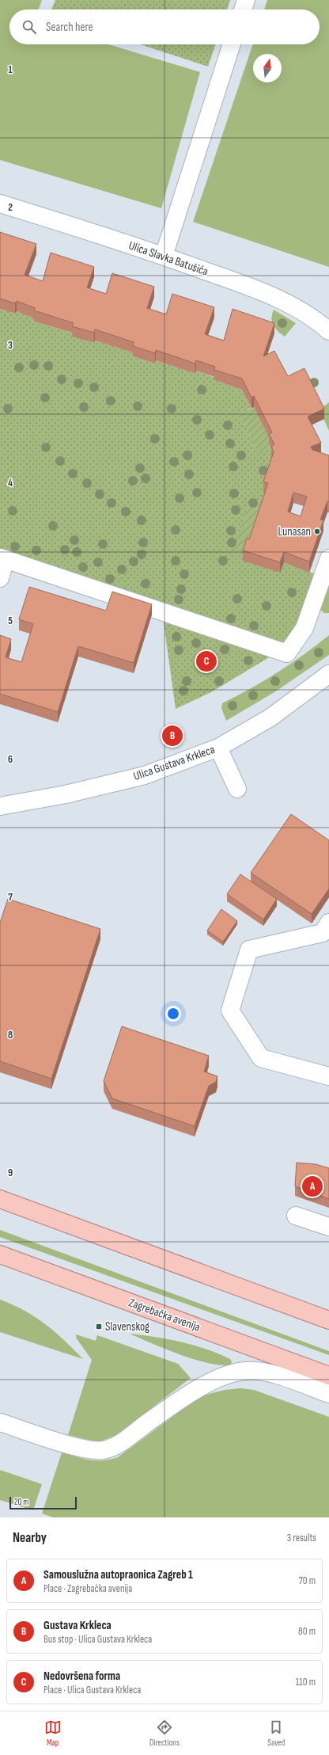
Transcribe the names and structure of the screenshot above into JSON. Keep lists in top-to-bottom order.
{
  "streets": {
    "main road": ["Zagrebačka avenija"],
    "street": ["Ulica Slavka Batušića", "Ulica Gustava Krkleca"]
  },
  "places": {
    "other": ["Lunasan"],
    "transit": ["Slavenskog"]
  },
  "scale_bar": "20 m",
  "north": "top",
  "page": {
    "search": "Search here",
    "pins": ["C", "B", "A"],
    "scale": "20 m",
    "heading": ["Nearby", "3 results"],
    "list": [
      {
        "mark": "A",
        "name": "Samouslužna autopraonica Zagreb 1",
        "note": "Place · Zagrebačka avenija",
        "value": "70 m"
      },
      {
        "mark": "B",
        "name": "Gustava Krkleca",
        "note": "Bus stop · Ulica Gustava Krkleca",
        "value": "80 m"
      },
      {
        "mark": "C",
        "name": "Nedovršena forma",
        "note": "Place · Ulica Gustava Krkleca",
        "value": "110 m"
      }
    ],
    "nav": ["Map", "Directions", "Saved"]
  },
  "grid": {
    "rows": [
      "1",
      "2",
      "3",
      "4",
      "5",
      "6",
      "7",
      "8",
      "9"
    ]
  }
}
